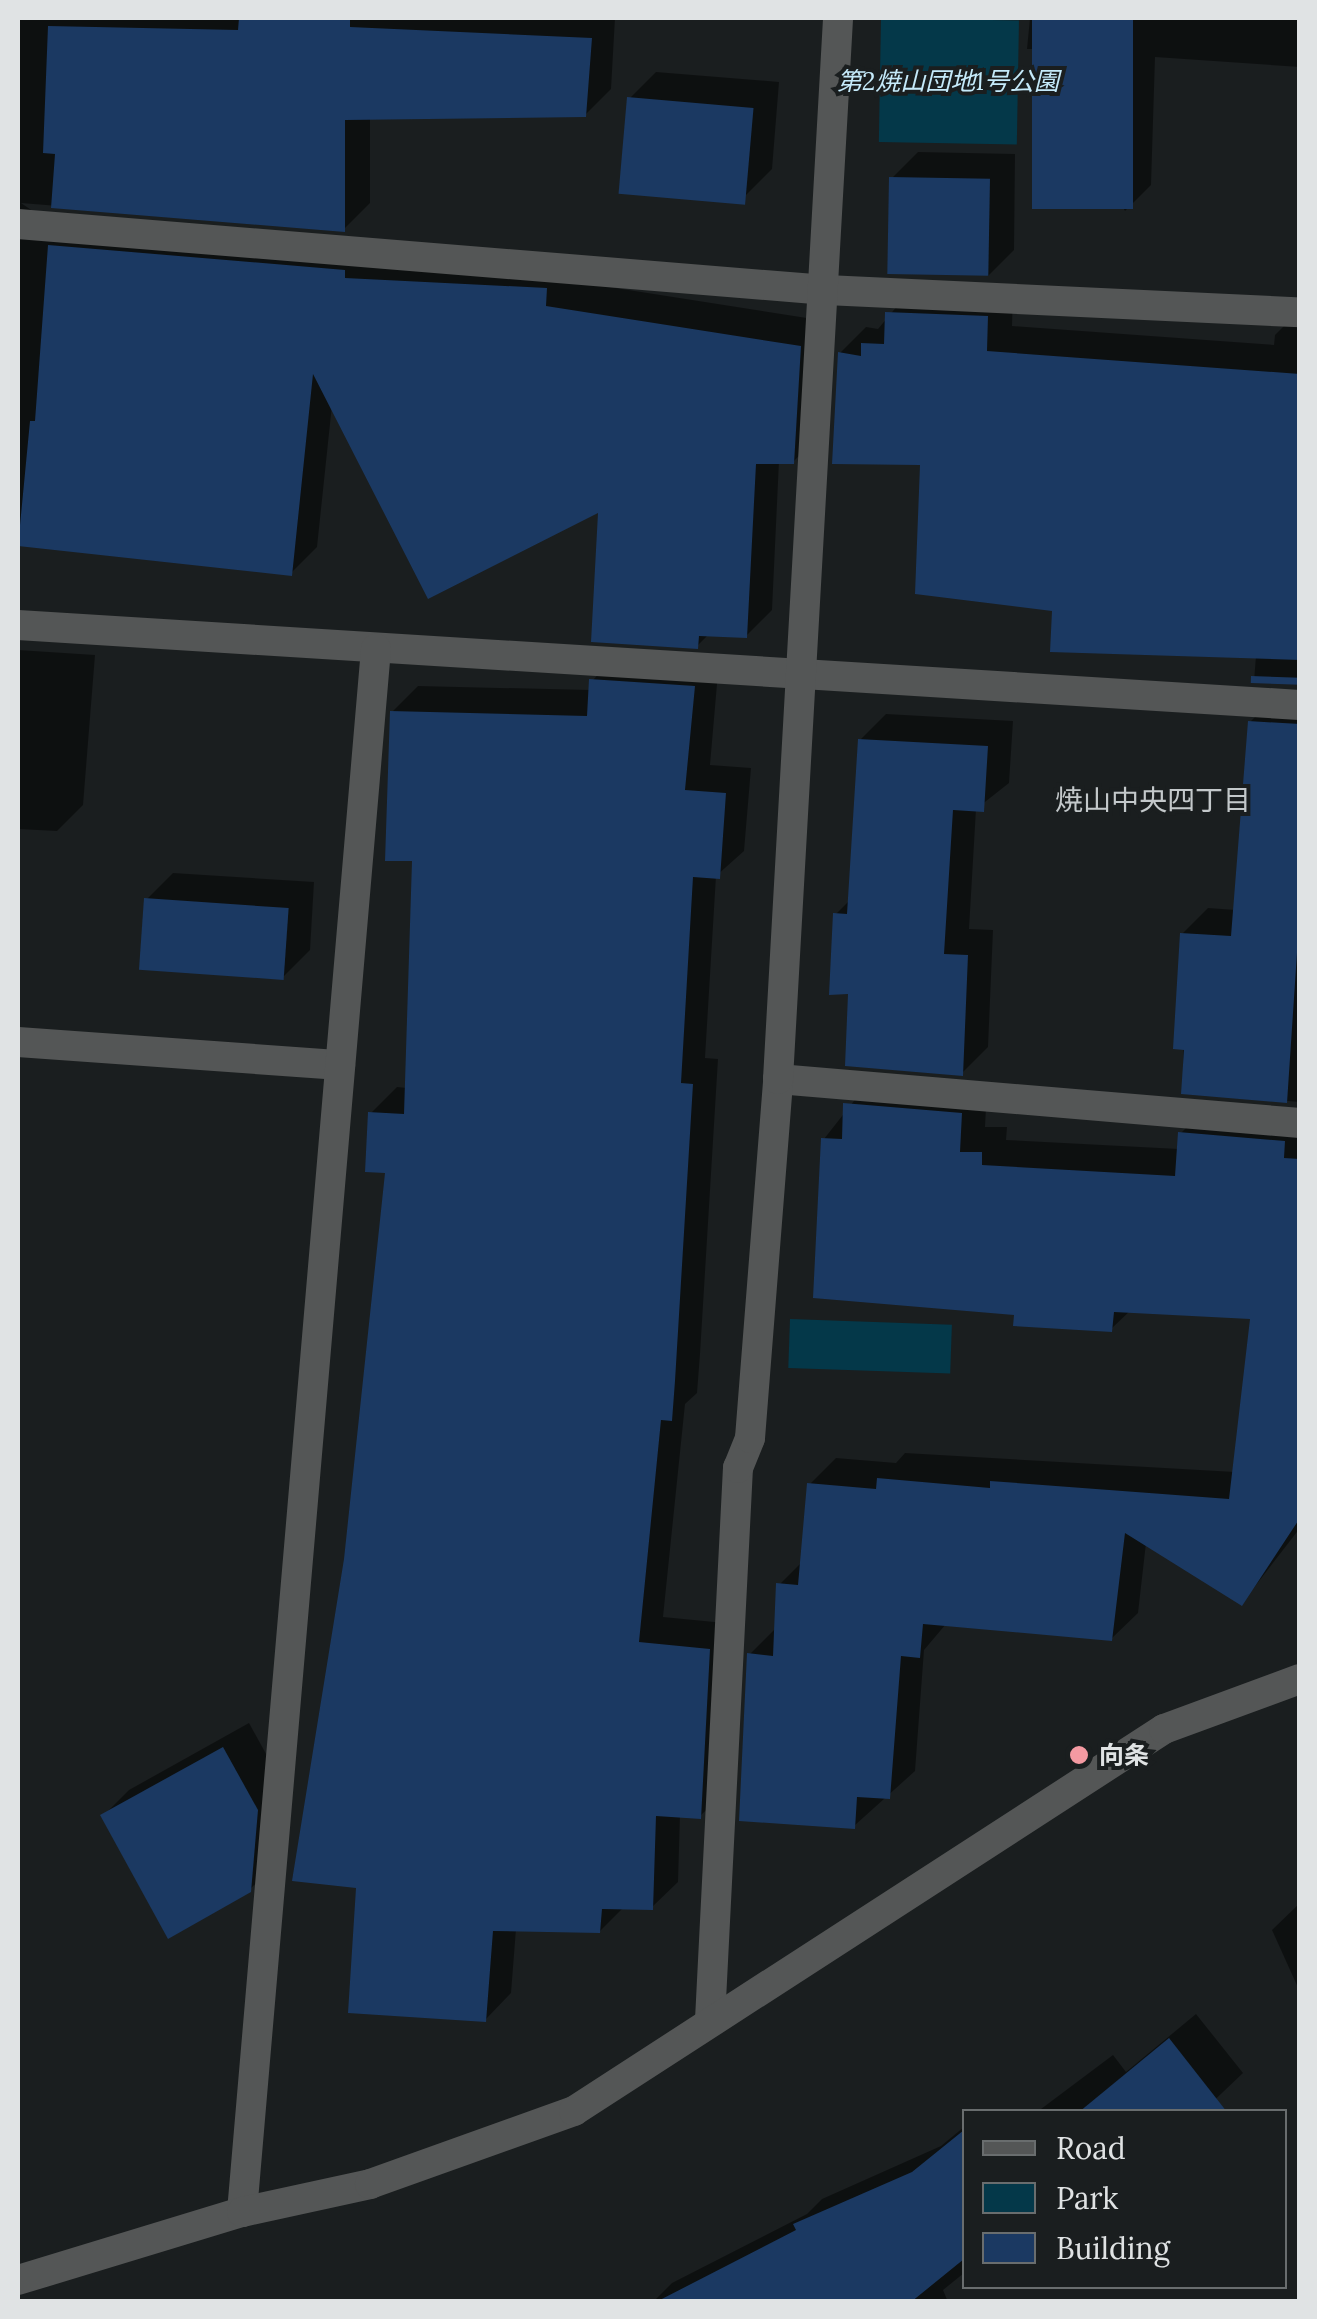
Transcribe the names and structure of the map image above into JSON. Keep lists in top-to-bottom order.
{
  "districts": ["焼山中央四丁目"],
  "parks": ["第2焼山団地1号公園"],
  "places": ["向条"],
  "legend": ["Road", "Park", "Building"]
}
